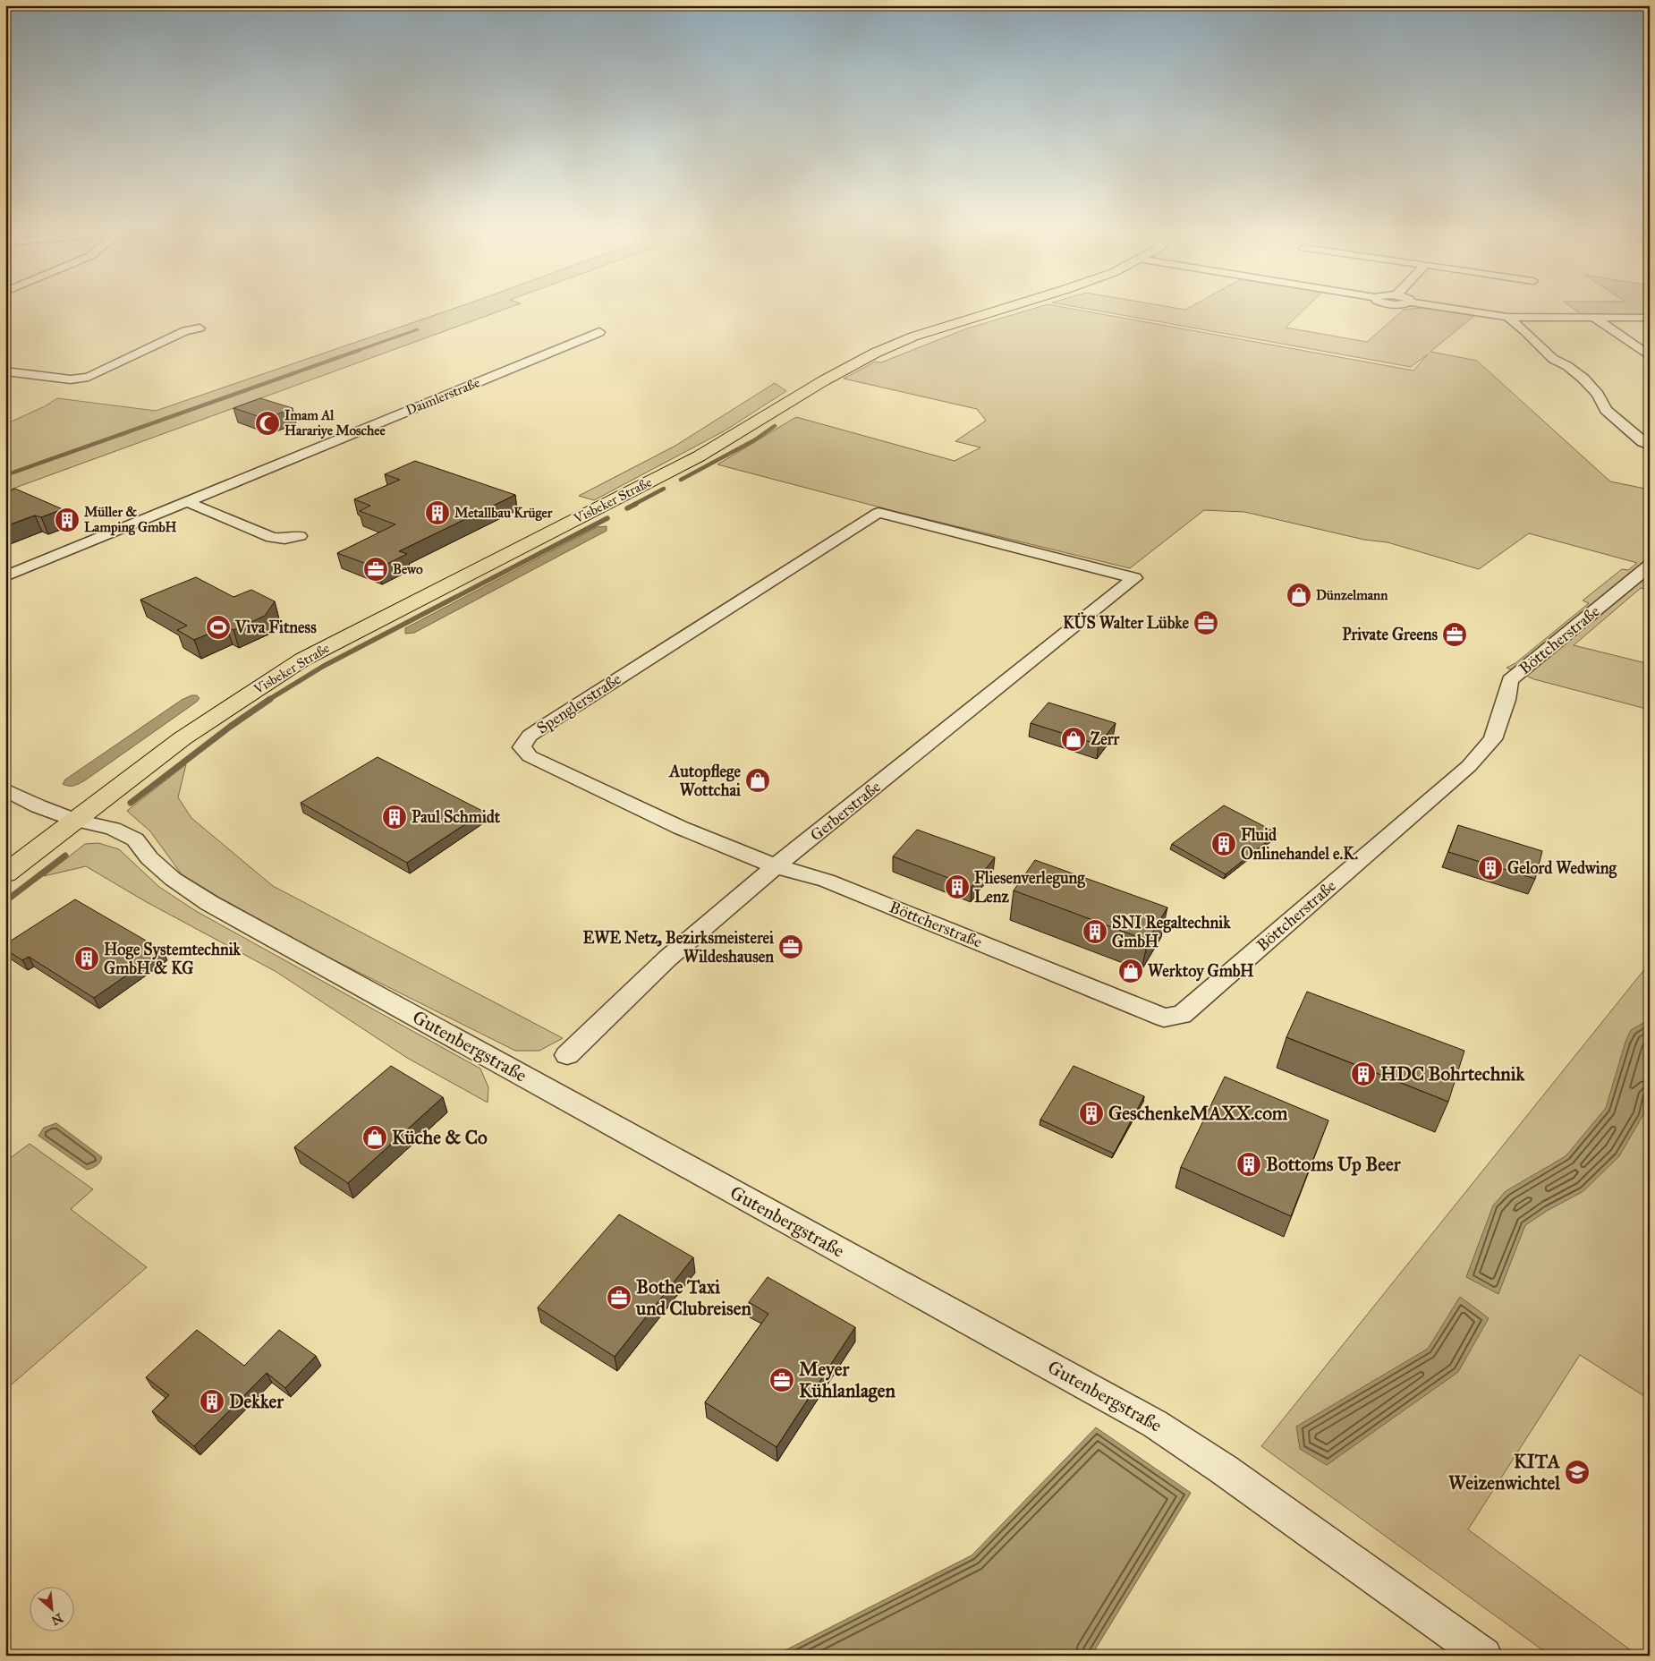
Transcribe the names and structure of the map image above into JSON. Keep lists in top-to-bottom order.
{
  "streets": {
    "main road": ["Visbeker Straße"],
    "street": [
      "Daimlerstraße",
      "Böttcherstraße",
      "Spenglerstraße",
      "Gerberstraße",
      "Gutenbergstraße"
    ]
  },
  "crossings": [
    ["Visbeker Straße", "Gutenbergstraße"],
    ["Böttcherstraße", "Spenglerstraße"],
    ["Böttcherstraße", "Gerberstraße"],
    ["Spenglerstraße", "Gerberstraße"]
  ],
  "places": {
    "mosque": ["Imam Al Harariye Moschee"],
    "building": [
      "Metallbau Krüger",
      "Müller & Lamping GmbH",
      "Paul Schmidt",
      "Fluid Onlinehandel e.K.",
      "Gelord Wedwing",
      "Fliesenverlegung Lenz",
      "SNI Regaltechnik GmbH",
      "Hoge Systemtechnik GmbH & KG",
      "HDC Bohrtechnik",
      "GeschenkeMAXX.com",
      "Bottoms Up Beer",
      "Dekker"
    ],
    "office": [
      "Bewo",
      "KÜS Walter Lübke",
      "Private Greens",
      "EWE Netz, Bezirksmeisterei Wildeshausen",
      "Bothe Taxi und Clubreisen",
      "Meyer Kühlanlagen"
    ],
    "shop": [
      "Dünzelmann",
      "Zerr",
      "Autopflege Wottchai",
      "Werktoy GmbH",
      "Küche & Co"
    ],
    "sports": ["Viva Fitness"],
    "school or university": ["KITA Weizenwichtel"]
  },
  "north": "bottom right"
}
